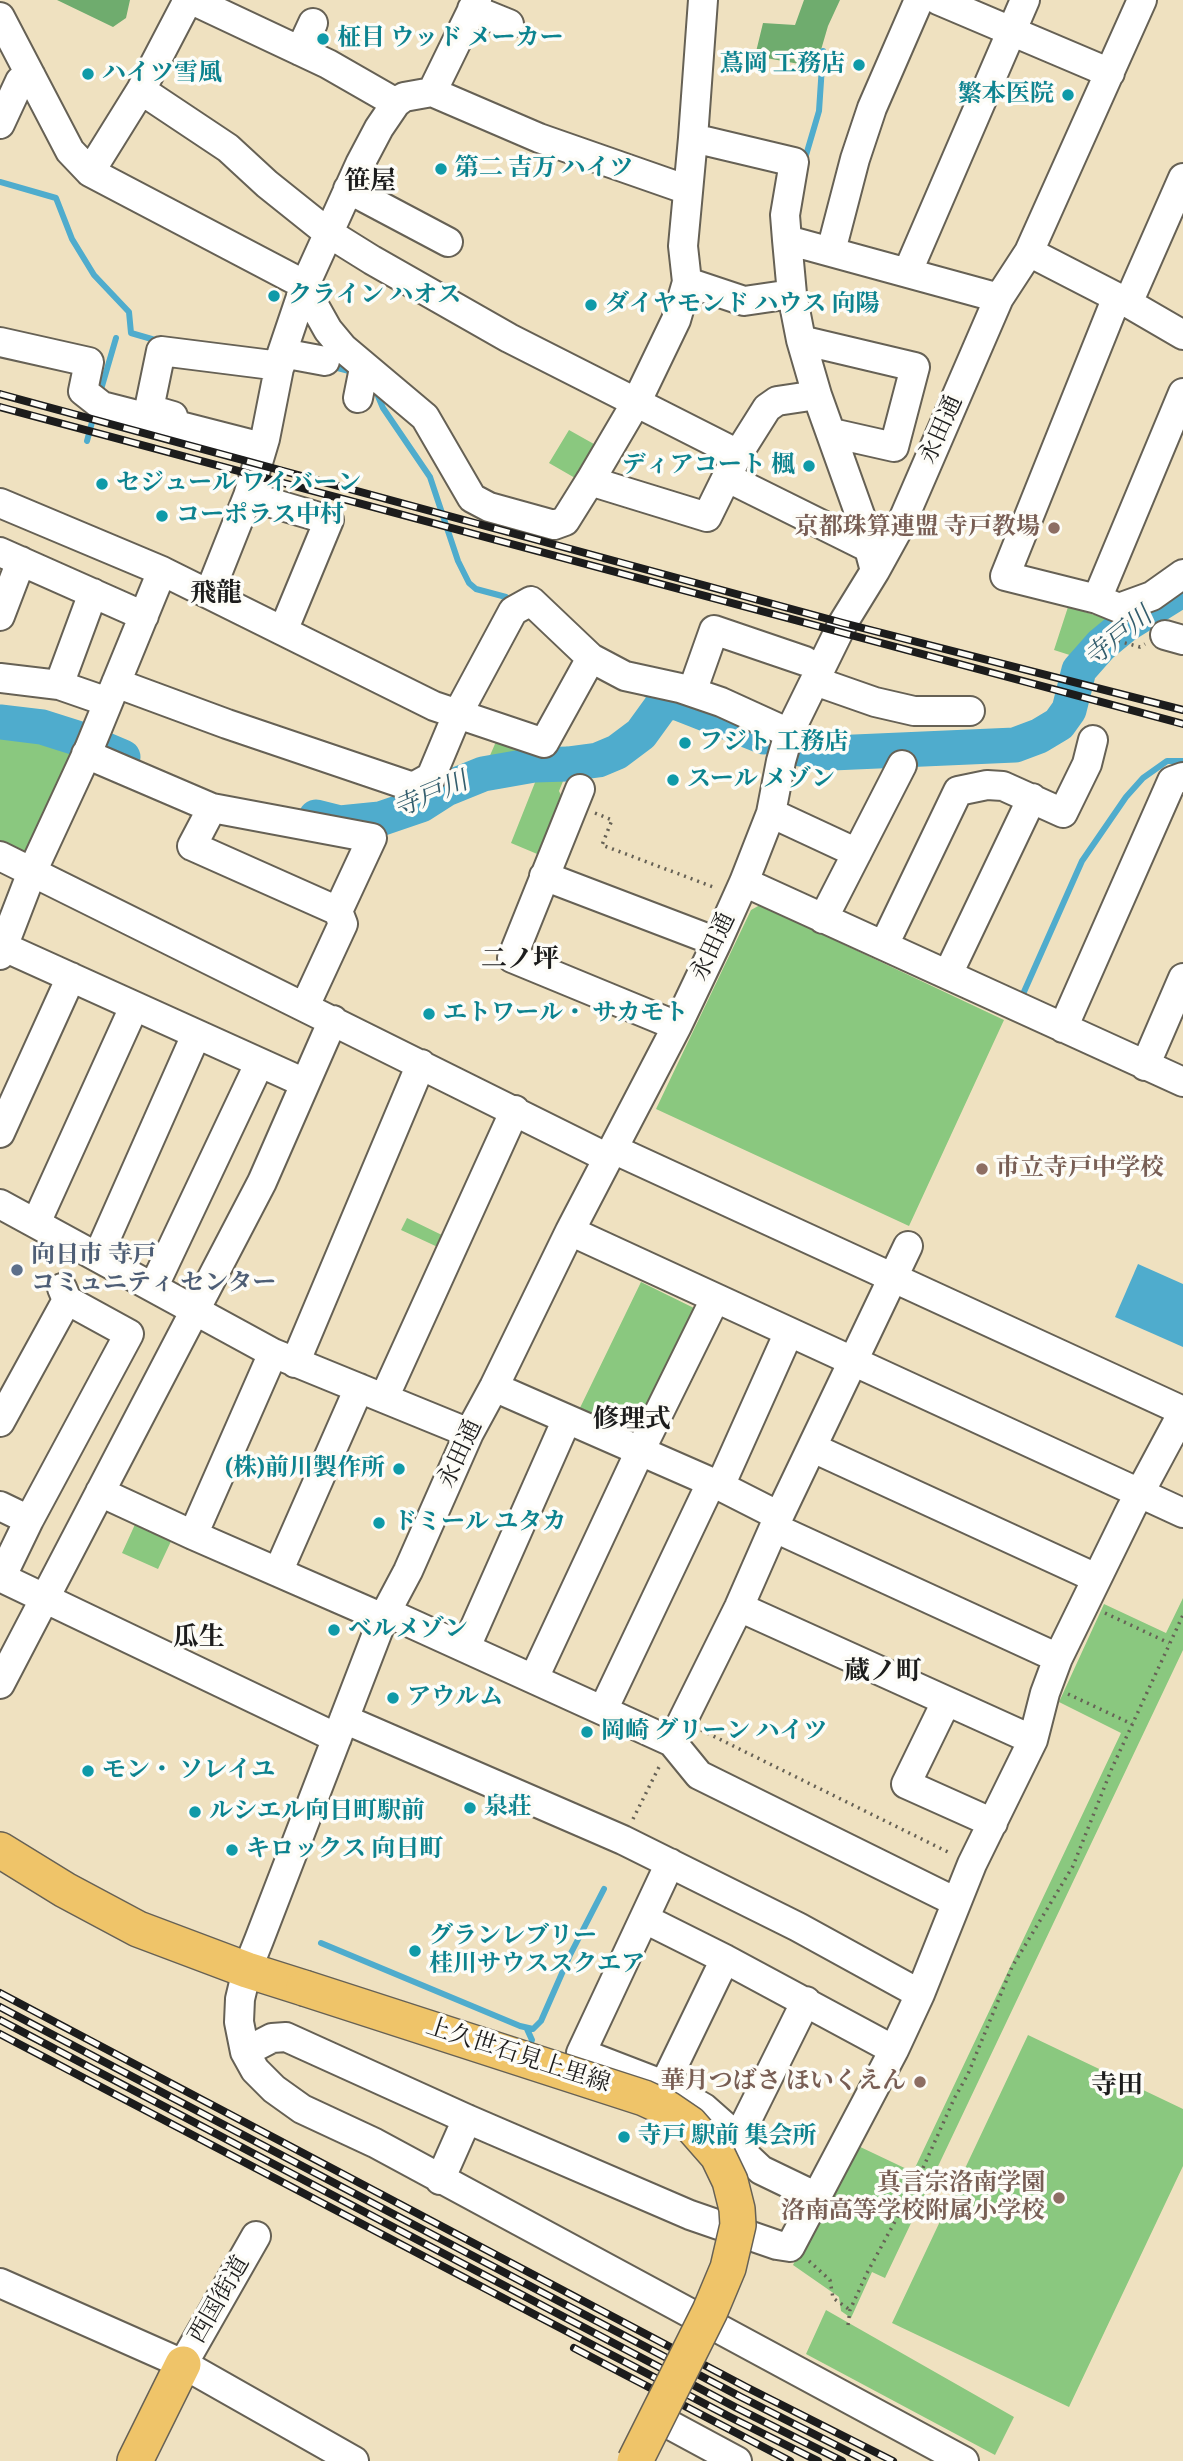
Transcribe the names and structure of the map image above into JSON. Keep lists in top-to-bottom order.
{
  "streets": {
    "main road": ["上久世石見上里線"],
    "street": ["永田通", "西国街道"]
  },
  "crossings": [
    ["永田通", "上久世石見上里線"]
  ],
  "districts": [
    "笹屋",
    "飛龍",
    "二ノ坪",
    "修理式",
    "瓜生",
    "蔵ノ町",
    "寺田"
  ],
  "water": ["寺戸川"],
  "places": [
    "柾目 ウッド メーカー",
    "蔦岡 工務店",
    "ハイツ雪風",
    "繁本医院",
    "第二 吉万 ハイツ",
    "クライン ハオス",
    "ダイヤモンド ハウス 向陽",
    "ディアコート 楓",
    "セジュール ワイバーン",
    "コーポラス中村",
    "京都珠算連盟 寺戸教場",
    "フジト 工務店",
    "スール メゾン",
    "エトワール・ サカモト",
    "市立寺戸中学校",
    "向日市 寺戸 コミュニティ センター",
    "(株)前川製作所",
    "ドミール ユタカ",
    "ベルメゾン",
    "アウルム",
    "岡崎 グリーン ハイツ",
    "モン・ ソレイユ",
    "泉荘",
    "ルシエル向日町駅前",
    "キロックス 向日町",
    "グランレブリー 桂川サウススクエア",
    "華月つばさ ほいくえん",
    "寺戸 駅前 集会所",
    "真言宗洛南学園 洛南高等学校附属小学校"
  ]
}
